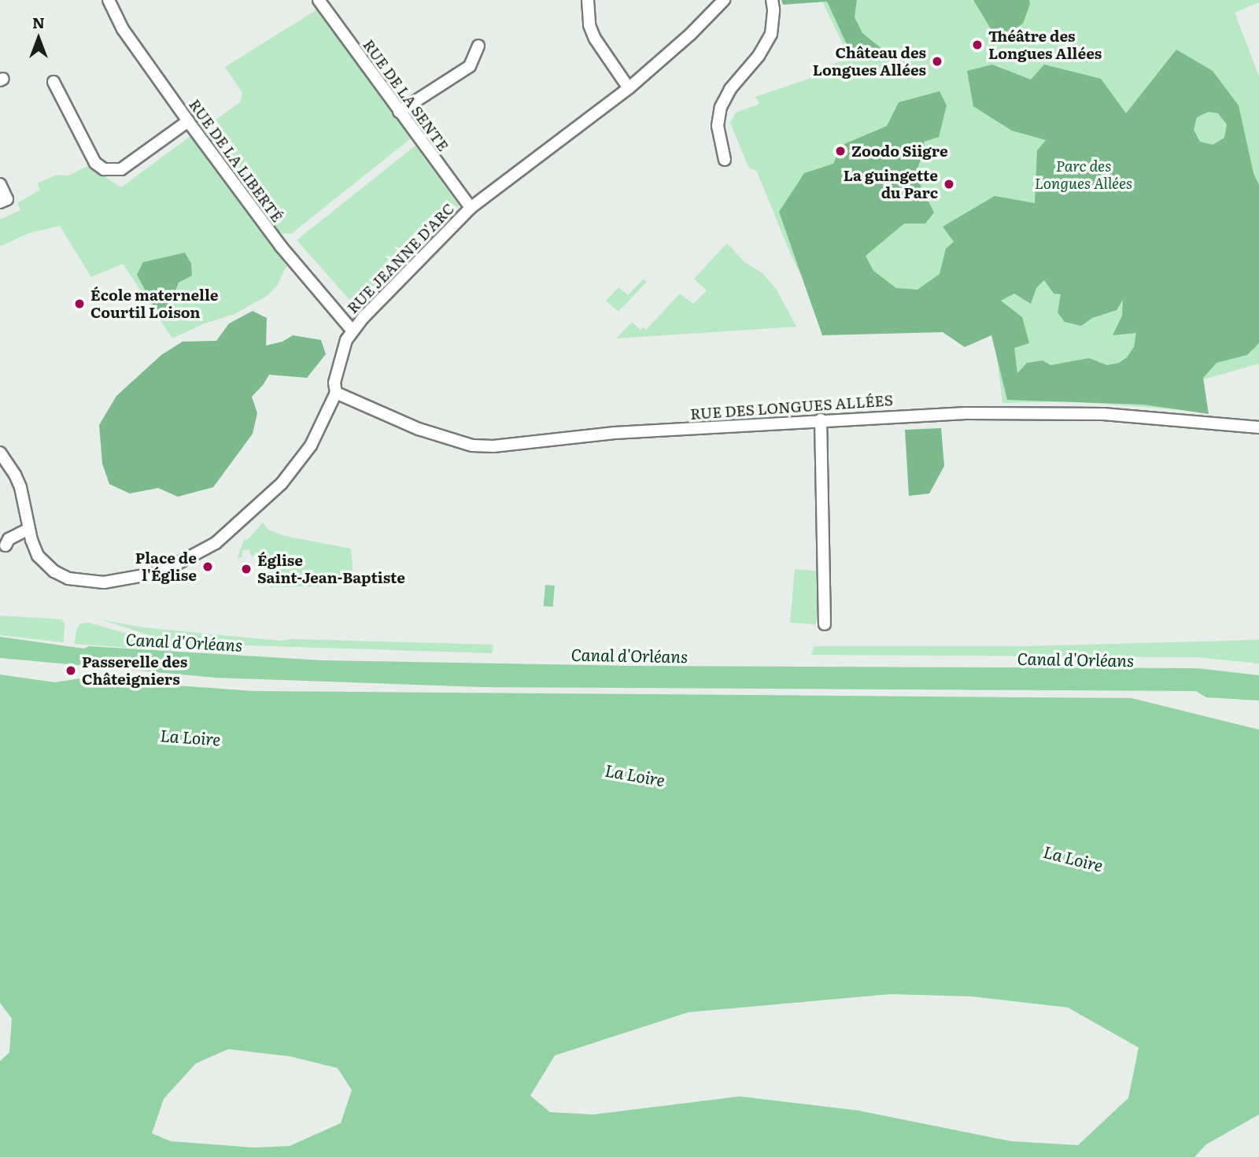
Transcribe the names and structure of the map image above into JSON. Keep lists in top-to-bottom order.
{
  "streets": {
    "street": [
      "RUE DE LA SENTE",
      "RUE DE LA LIBERTÉ",
      "RUE JEANNE D'ARC",
      "RUE DES LONGUES ALLÉES"
    ]
  },
  "crossings": [
    ["RUE DE LA SENTE", "RUE JEANNE D'ARC"],
    ["RUE DE LA LIBERTÉ", "RUE JEANNE D'ARC"],
    ["RUE JEANNE D'ARC", "RUE DES LONGUES ALLÉES"]
  ],
  "water": ["Canal d'Orléans", "La Loire"],
  "parks": ["Parc des Longues Allées"],
  "places": [
    "Théâtre des Longues Allées",
    "Château des Longues Allées",
    "Zoodo Siigre",
    "La guingette du Parc",
    "École maternelle Courtil Loison",
    "Place de l'Église",
    "Église Saint-Jean-Baptiste",
    "Passerelle des Châteigniers"
  ],
  "north": "top"
}
